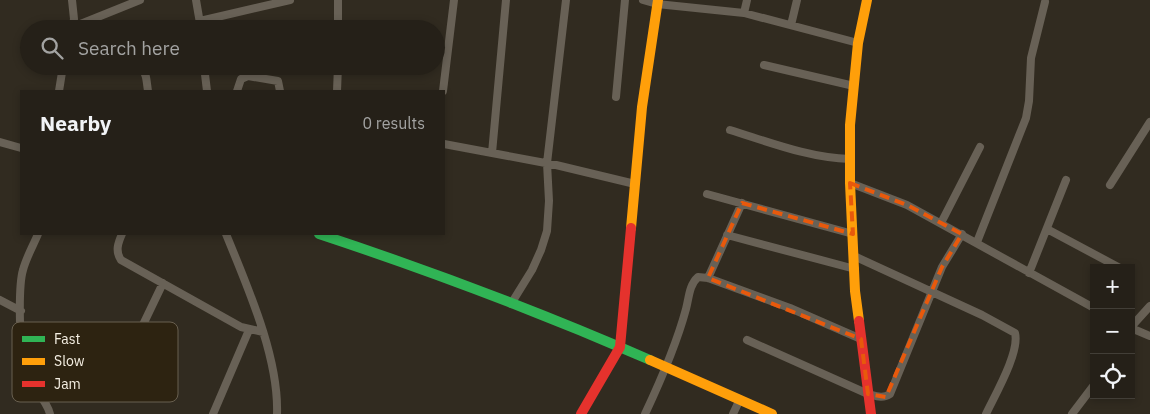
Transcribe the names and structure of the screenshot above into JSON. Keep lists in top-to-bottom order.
{
  "legend": ["Fast", "Slow", "Jam"],
  "page": {
    "search": "Search here",
    "heading": ["Nearby", "0 results"],
    "map_buttons": ["+", "−"]
  }
}
